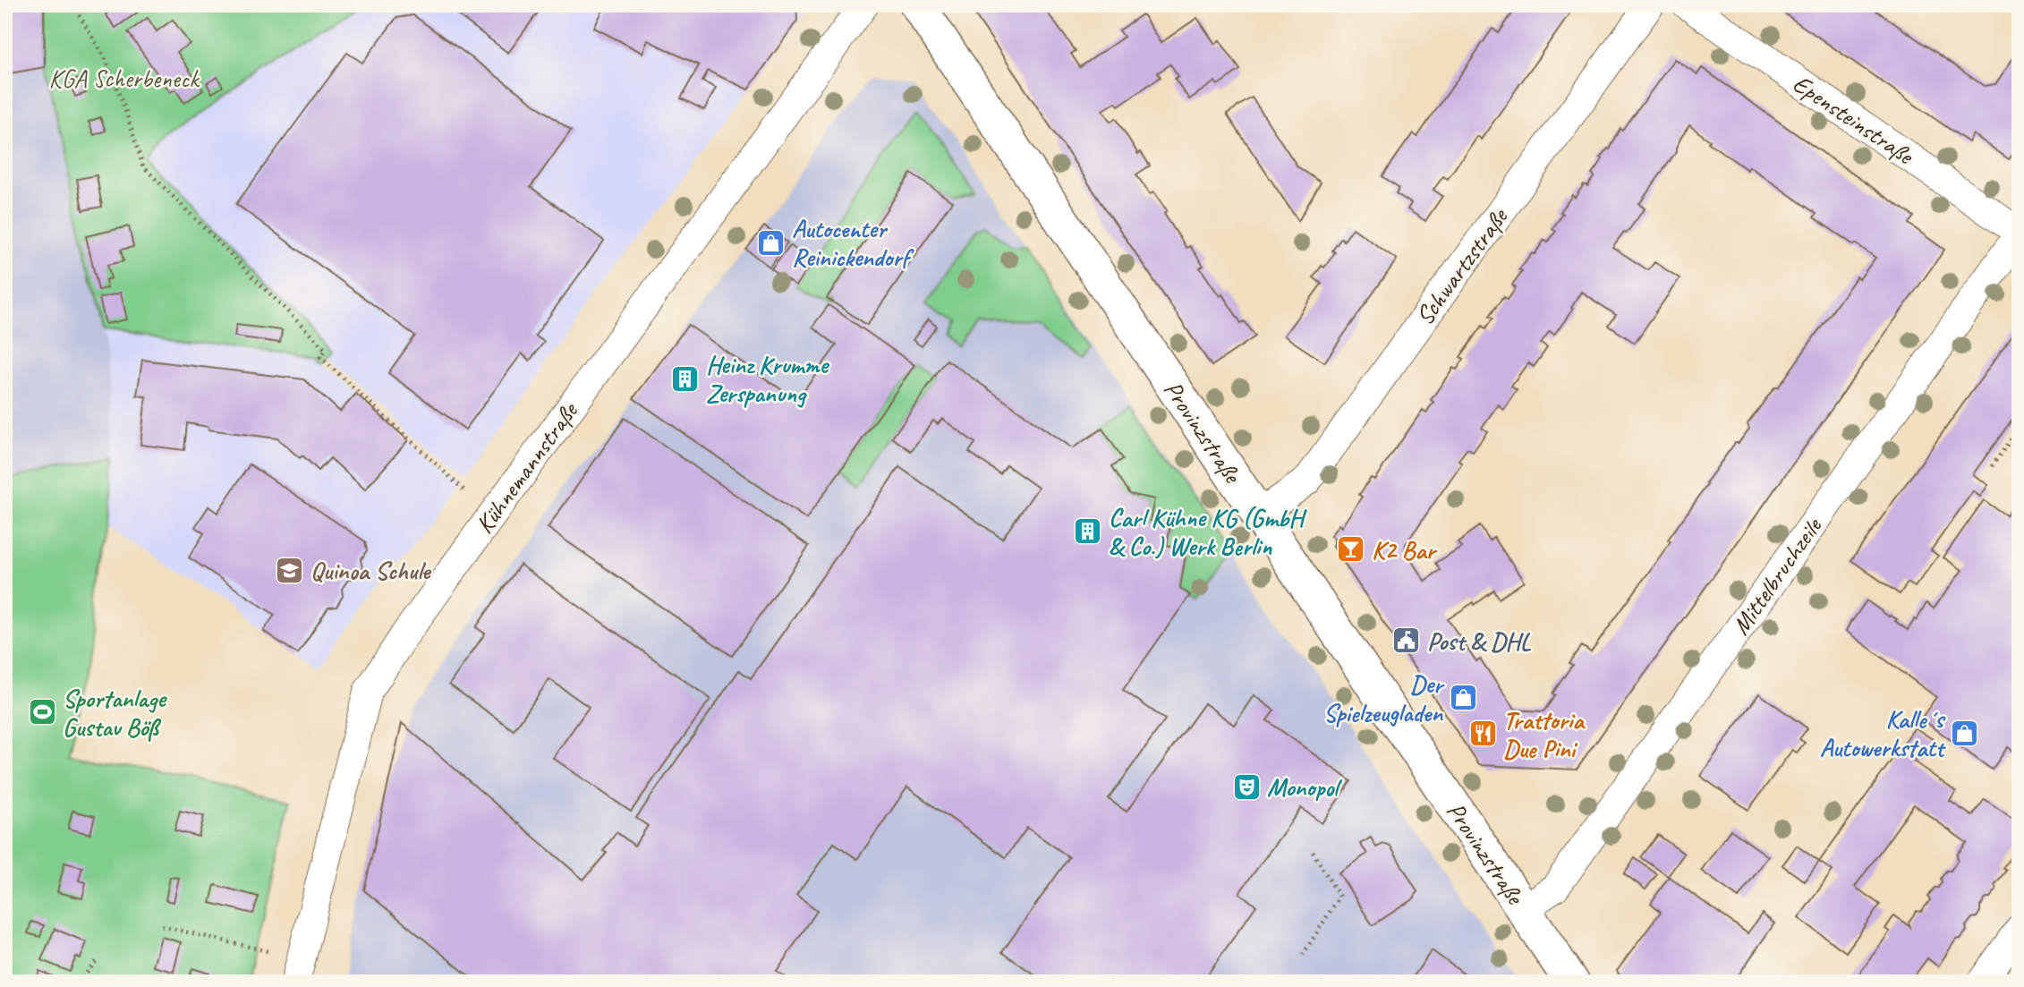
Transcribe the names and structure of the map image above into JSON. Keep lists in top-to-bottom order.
{
  "streets": {
    "main road": ["Provinzstraße"],
    "street": [
      "Epensteinstraße",
      "Schwartzstraße",
      "Kühnemannstraße",
      "Mittelbruchzeile"
    ]
  },
  "crossings": [
    ["Epensteinstraße", "Mittelbruchzeile"],
    ["Schwartzstraße", "Provinzstraße"],
    ["Provinzstraße", "Mittelbruchzeile"]
  ],
  "parks": ["KGA Scherbeneck"],
  "places": {
    "shop": ["Autocenter Reinickendorf", "Der Spielzeugladen", "Kalle´s Autowerkstatt"],
    "building": ["Heinz Krumme Zerspanung", "Carl Kühne KG (GmbH & Co.) Werk Berlin"],
    "bar": ["K2 Bar"],
    "school or university": ["Quinoa Schule"],
    "public building": ["Post & DHL"],
    "sports": ["Sportanlage Gustav Böß"],
    "restaurant": ["Trattoria Due Pini"],
    "theatre": ["Monopol"]
  }
}
